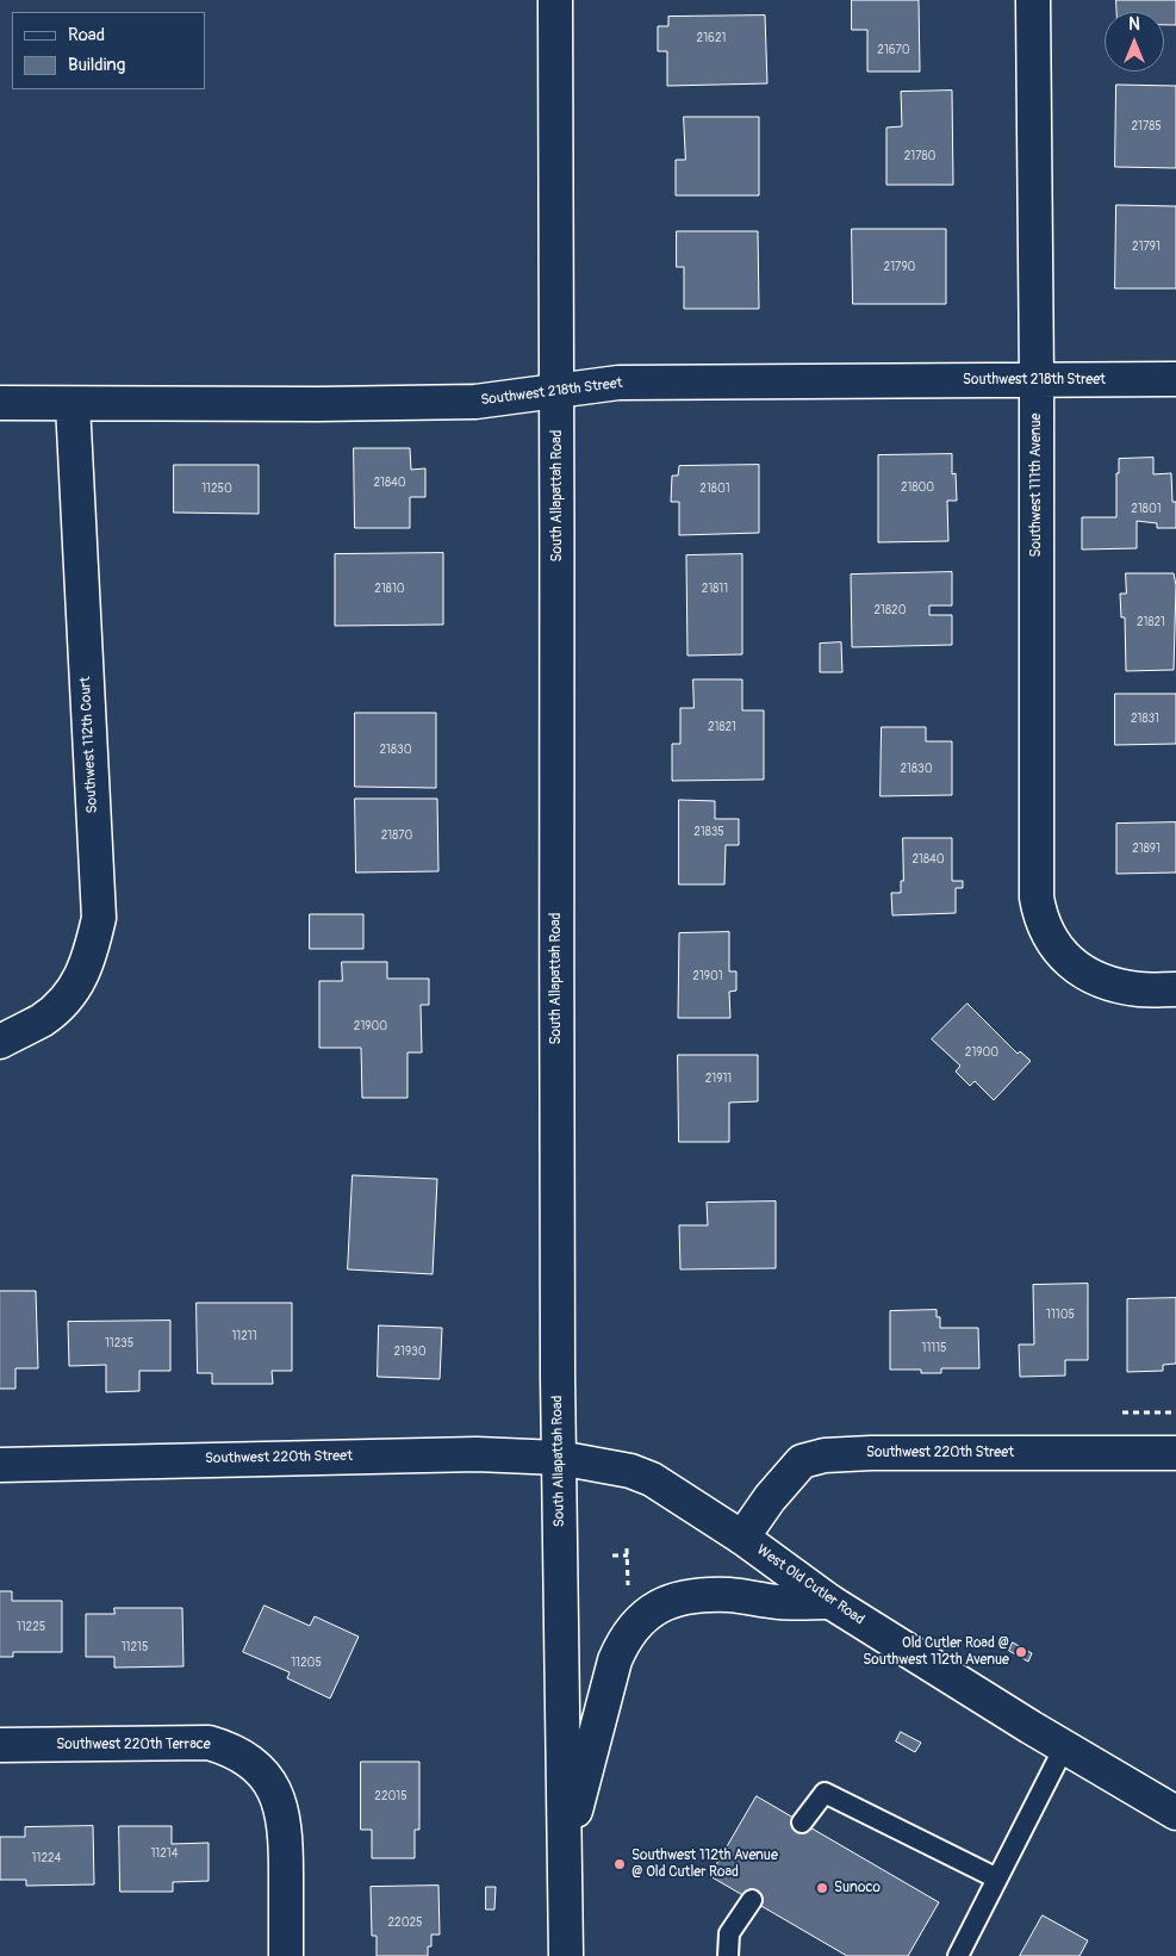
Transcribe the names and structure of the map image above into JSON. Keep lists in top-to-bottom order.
{
  "streets": {
    "street": [
      "Southwest 218th Street",
      "Southwest 111th Avenue",
      "South Allapattah Road",
      "Southwest 112th Court",
      "Southwest 220th Street",
      "West Old Cutler Road",
      "Southwest 220th Terrace"
    ]
  },
  "crossings": [
    ["Southwest 218th Street", "Southwest 111th Avenue"],
    ["Southwest 218th Street", "South Allapattah Road"],
    ["Southwest 218th Street", "Southwest 112th Court"],
    ["South Allapattah Road", "Southwest 220th Street"],
    ["South Allapattah Road", "West Old Cutler Road"],
    ["Southwest 220th Street", "West Old Cutler Road"]
  ],
  "places": ["Old Cutler Road @ Southwest 112th Avenue", "Southwest 112th Avenue @ Old Cutler Road", "Sunoco"],
  "house_numbers": [
    "21621",
    "21670",
    "21785",
    "21780",
    "21791",
    "21790",
    "21840",
    "21800",
    "11250",
    "21801",
    "21801",
    "21810",
    "21811",
    "21820",
    "21821",
    "21831",
    "21821",
    "21830",
    "21830",
    "21835",
    "21870",
    "21891",
    "21840",
    "21901",
    "21900",
    "21900",
    "21911",
    "11105",
    "11211",
    "11235",
    "11115",
    "21930",
    "11225",
    "11215",
    "11205",
    "22015",
    "11214",
    "11224",
    "22025"
  ],
  "legend": ["Road", "Building"],
  "north": "top"
}
